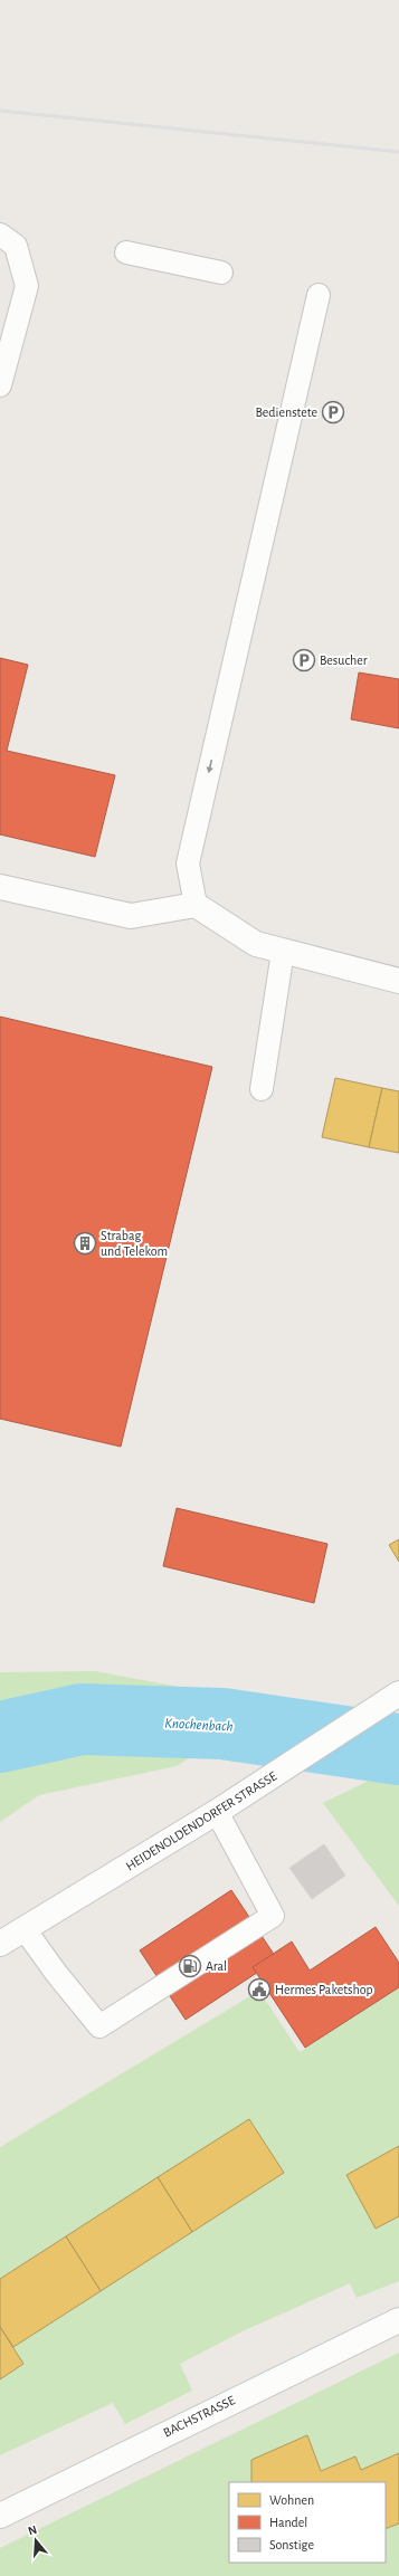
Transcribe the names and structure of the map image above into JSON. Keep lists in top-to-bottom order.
{
  "streets": {
    "street": ["HEIDENOLDENDORFER STRASSE", "BACHSTRASSE"]
  },
  "water": ["Knochenbach"],
  "places": {
    "parking": ["Bedienstete", "Besucher"],
    "building": ["Strabag und Telekom"],
    "fuel station": ["Aral"],
    "public building": ["Hermes Paketshop"]
  },
  "legend": ["Wohnen", "Handel", "Sonstige"],
  "north": "top"
}
